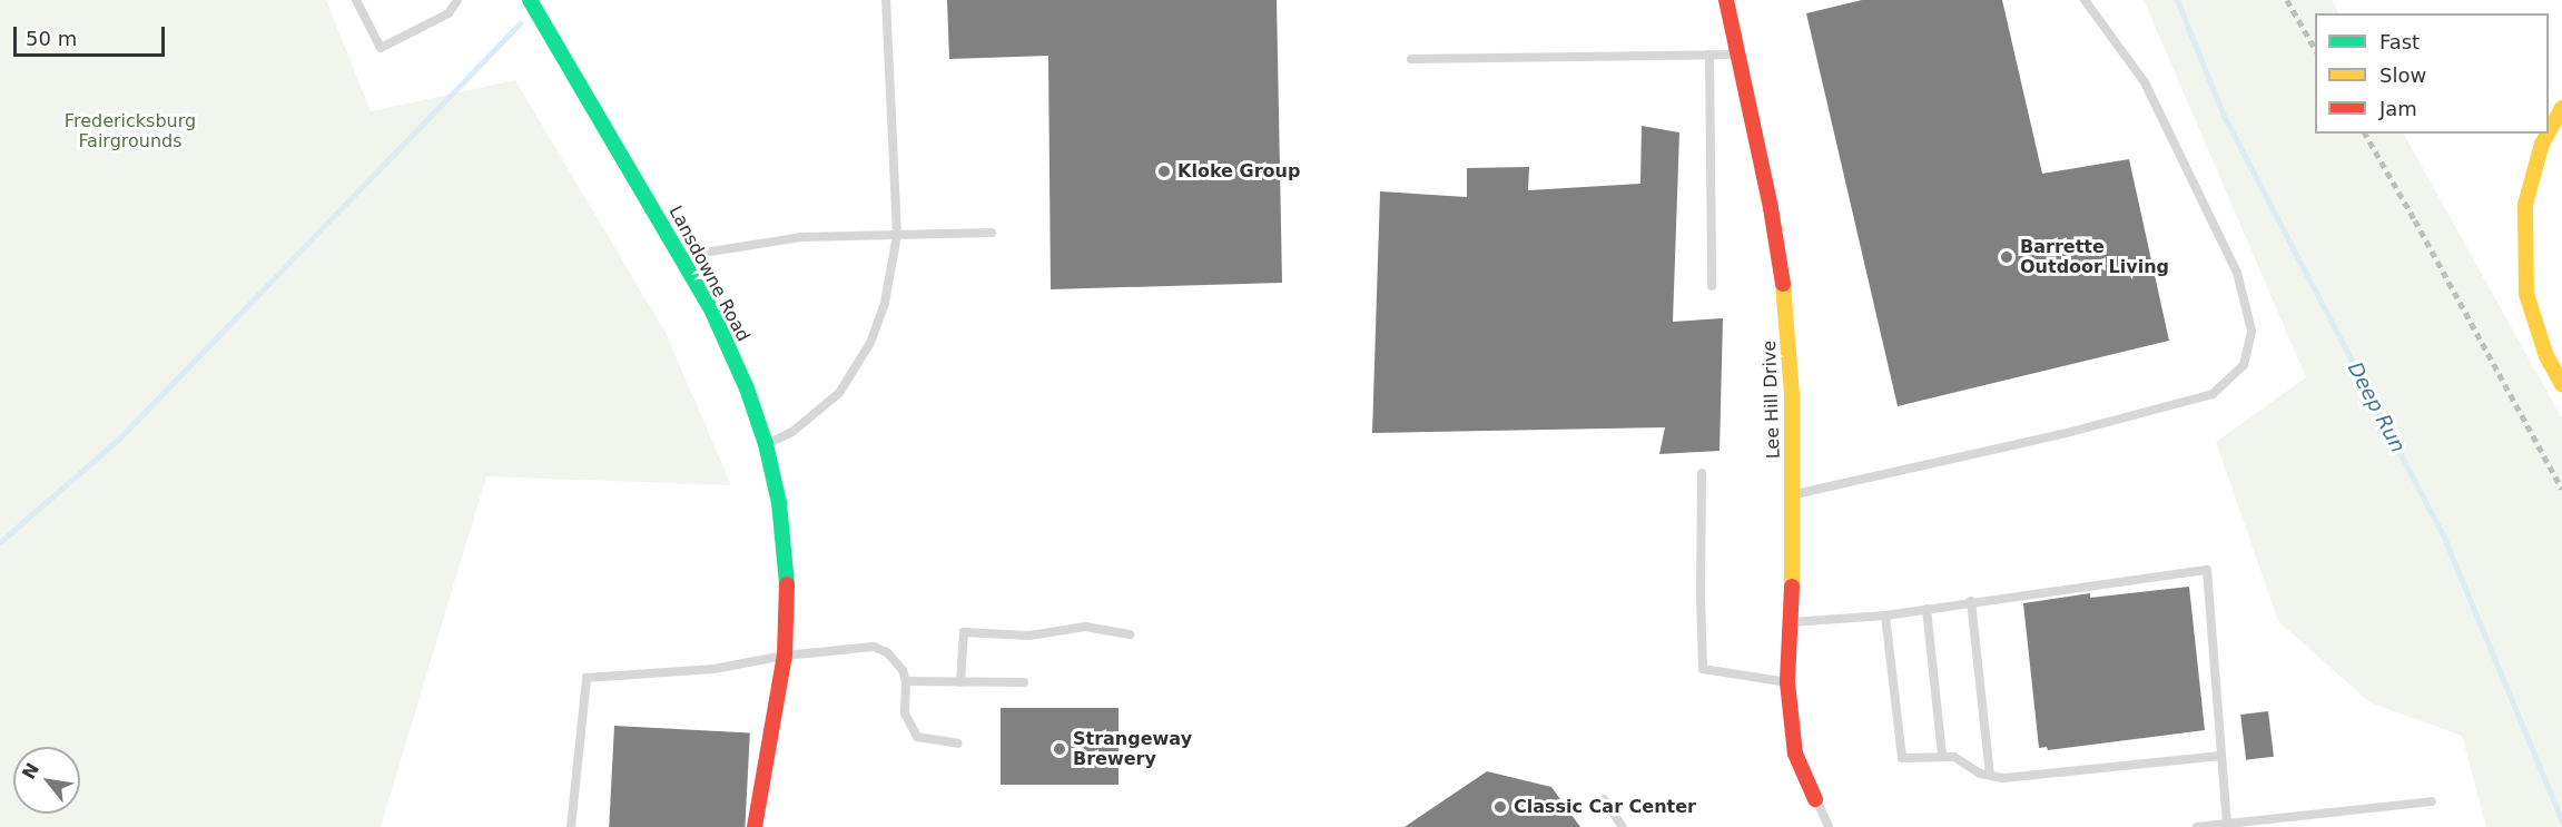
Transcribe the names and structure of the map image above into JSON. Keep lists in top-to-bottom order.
{
  "streets": {
    "street": ["Lansdowne Road", "Lee Hill Drive"]
  },
  "water": ["Deep Run"],
  "parks": ["Fredericksburg Fairgrounds"],
  "places": [
    "Kloke Group",
    "Barrette Outdoor Living",
    "Strangeway Brewery",
    "Classic Car Center"
  ],
  "legend": ["Fast", "Slow", "Jam"],
  "scale_bar": "50 m",
  "north": "top left"
}
